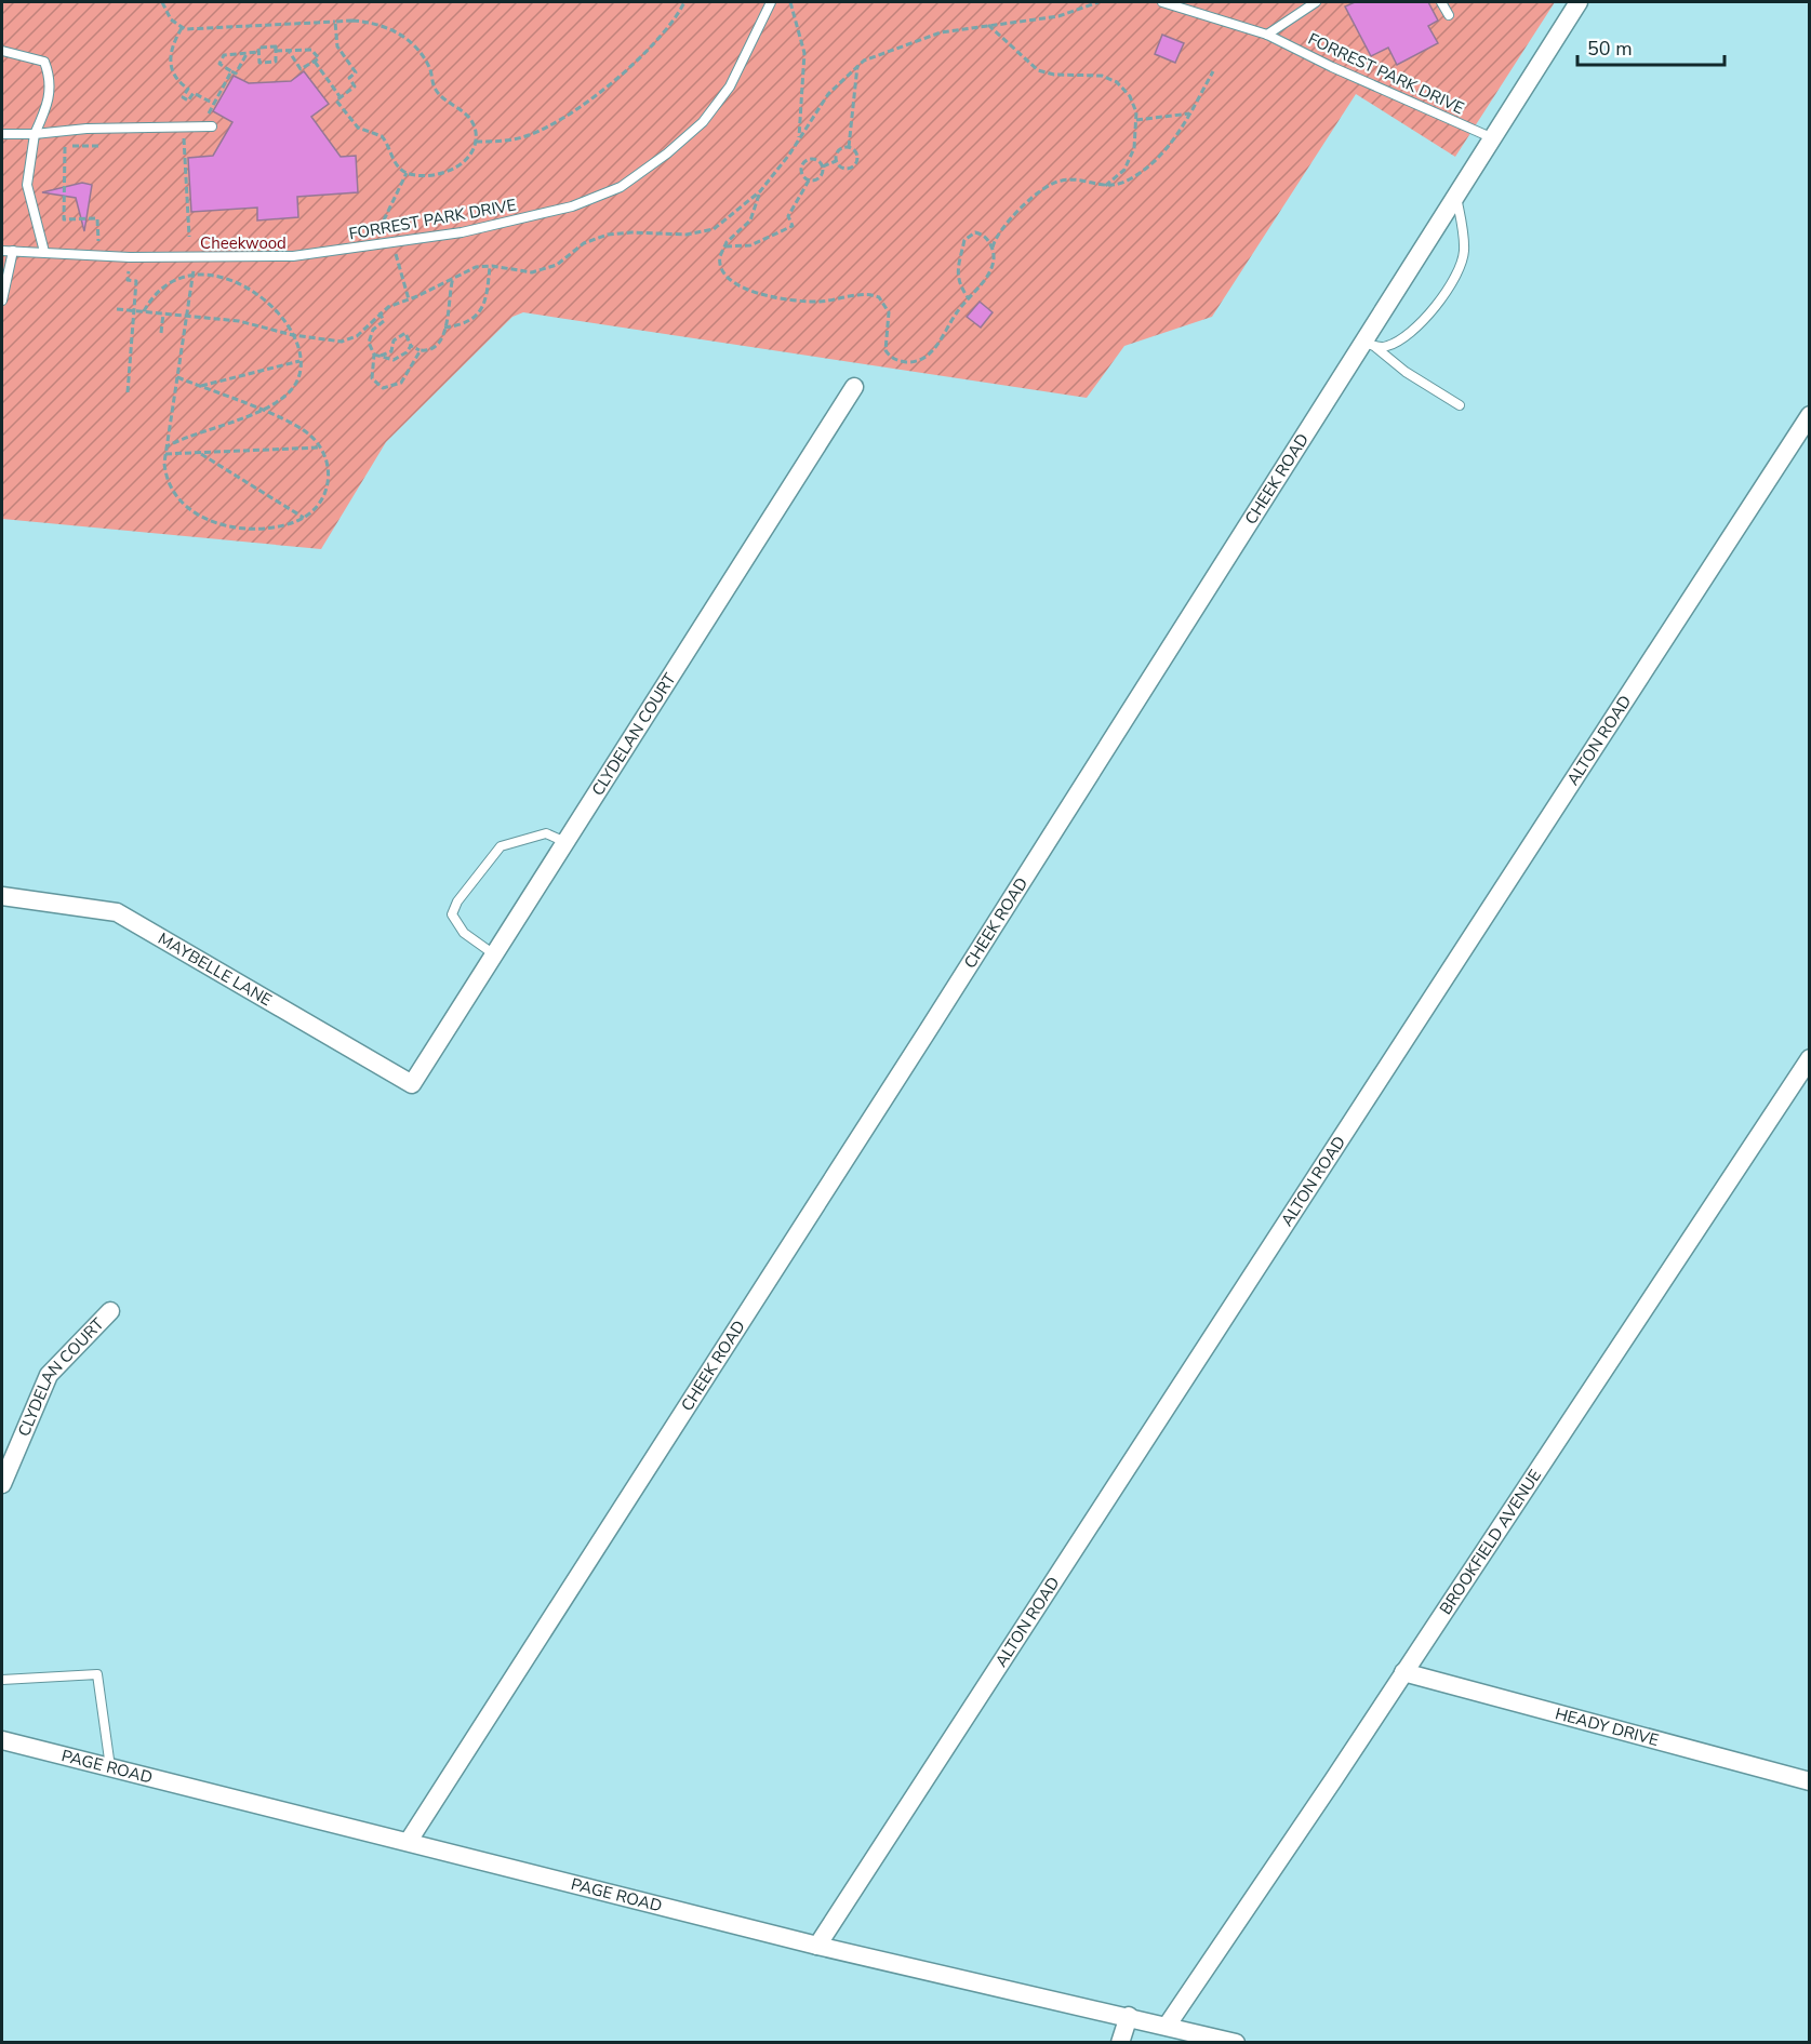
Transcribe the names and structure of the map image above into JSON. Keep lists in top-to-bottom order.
{
  "streets": {
    "street": [
      "CHEEK ROAD",
      "CLYDELAN COURT",
      "ALTON ROAD",
      "MAYBELLE LANE",
      "BROOKFIELD AVENUE",
      "HEADY DRIVE",
      "PAGE ROAD"
    ],
    "lane": ["FORREST PARK DRIVE"]
  },
  "crossings": [
    ["FORREST PARK DRIVE", "CHEEK ROAD"],
    ["CHEEK ROAD", "PAGE ROAD"],
    ["CLYDELAN COURT", "MAYBELLE LANE"],
    ["ALTON ROAD", "PAGE ROAD"],
    ["BROOKFIELD AVENUE", "HEADY DRIVE"],
    ["BROOKFIELD AVENUE", "PAGE ROAD"]
  ],
  "parks": ["Cheekwood"],
  "scale_bar": "50 m"
}
